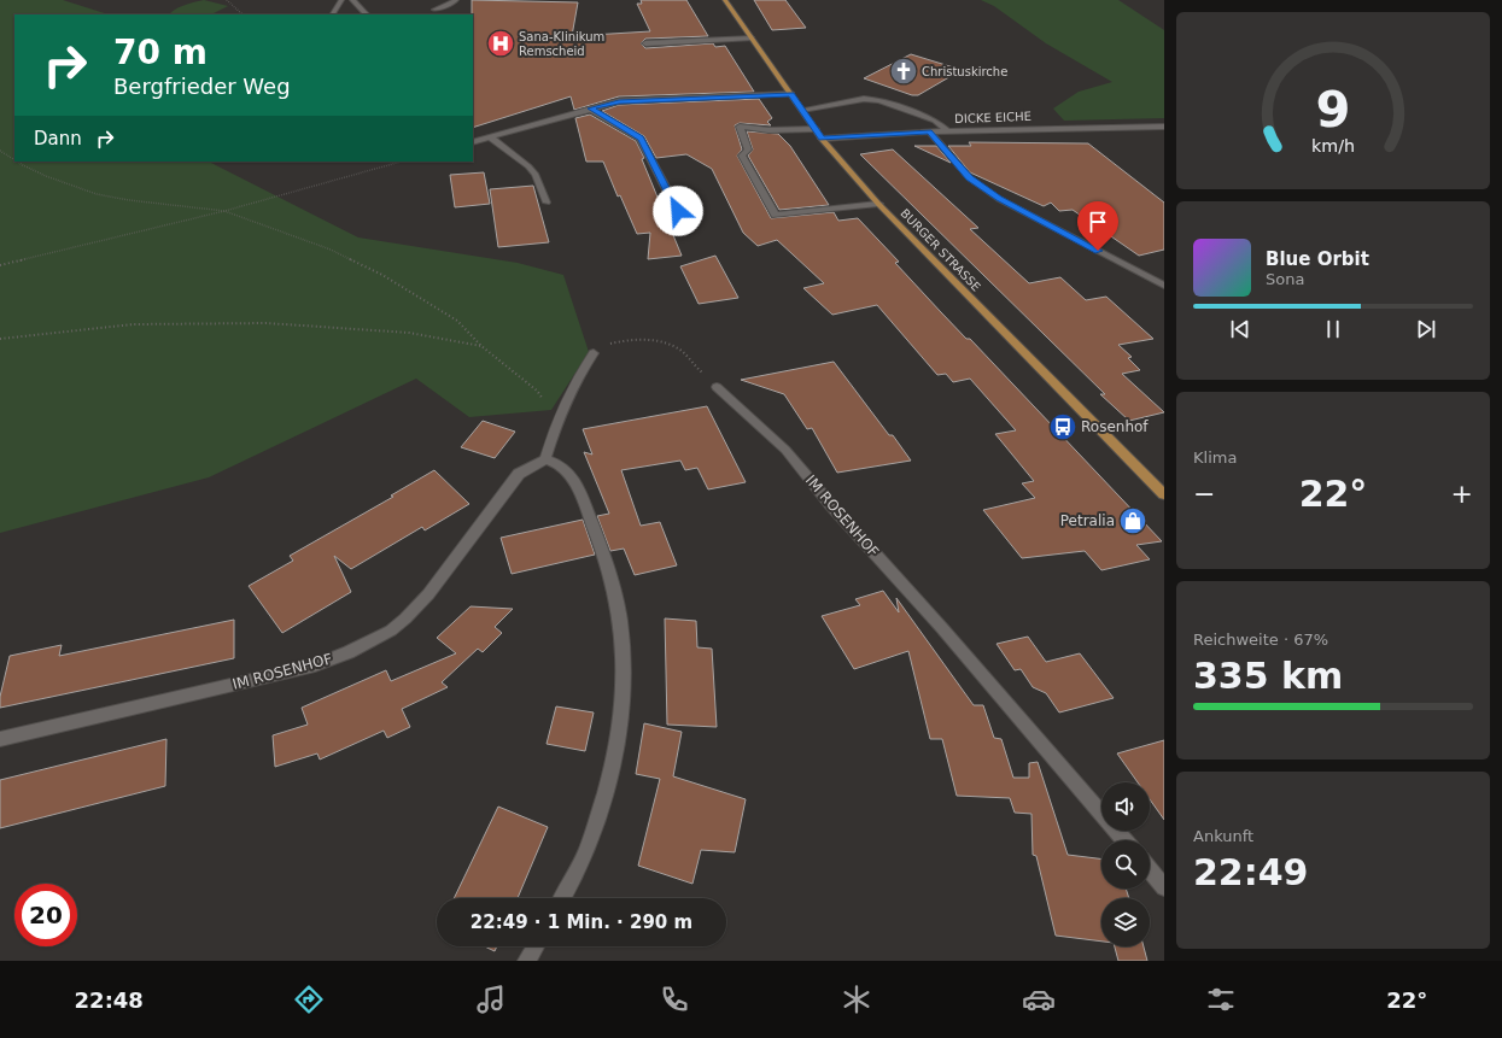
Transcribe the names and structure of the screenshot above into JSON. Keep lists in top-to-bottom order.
{
  "streets": {
    "main road": ["BURGER STRASSE"],
    "street": ["DICKE EICHE", "IM ROSENHOF"]
  },
  "crossings": [
    ["DICKE EICHE", "BURGER STRASSE"]
  ],
  "places": {
    "hospital": ["Sana-Klinikum Remscheid"],
    "church": ["Christuskirche"],
    "bus stop": ["Rosenhof"],
    "shop": ["Petralia"]
  },
  "page": {
    "turn": ["70 m", "Bergfrieder Weg"],
    "then": "Dann",
    "song": ["Blue Orbit", "Sona"],
    "tile": [
      "Klima",
      ["Reichweite · 67%", "335 km"],
      ["Ankunft", "22:49"]
    ],
    "heat": ["−", "22°", "+"],
    "limit": "20",
    "trip": "22:49 · 1 Min. · 290 m",
    "tabs": ["22:48", "22°"],
    "gauge": ["9", "km/h"]
  }
}
